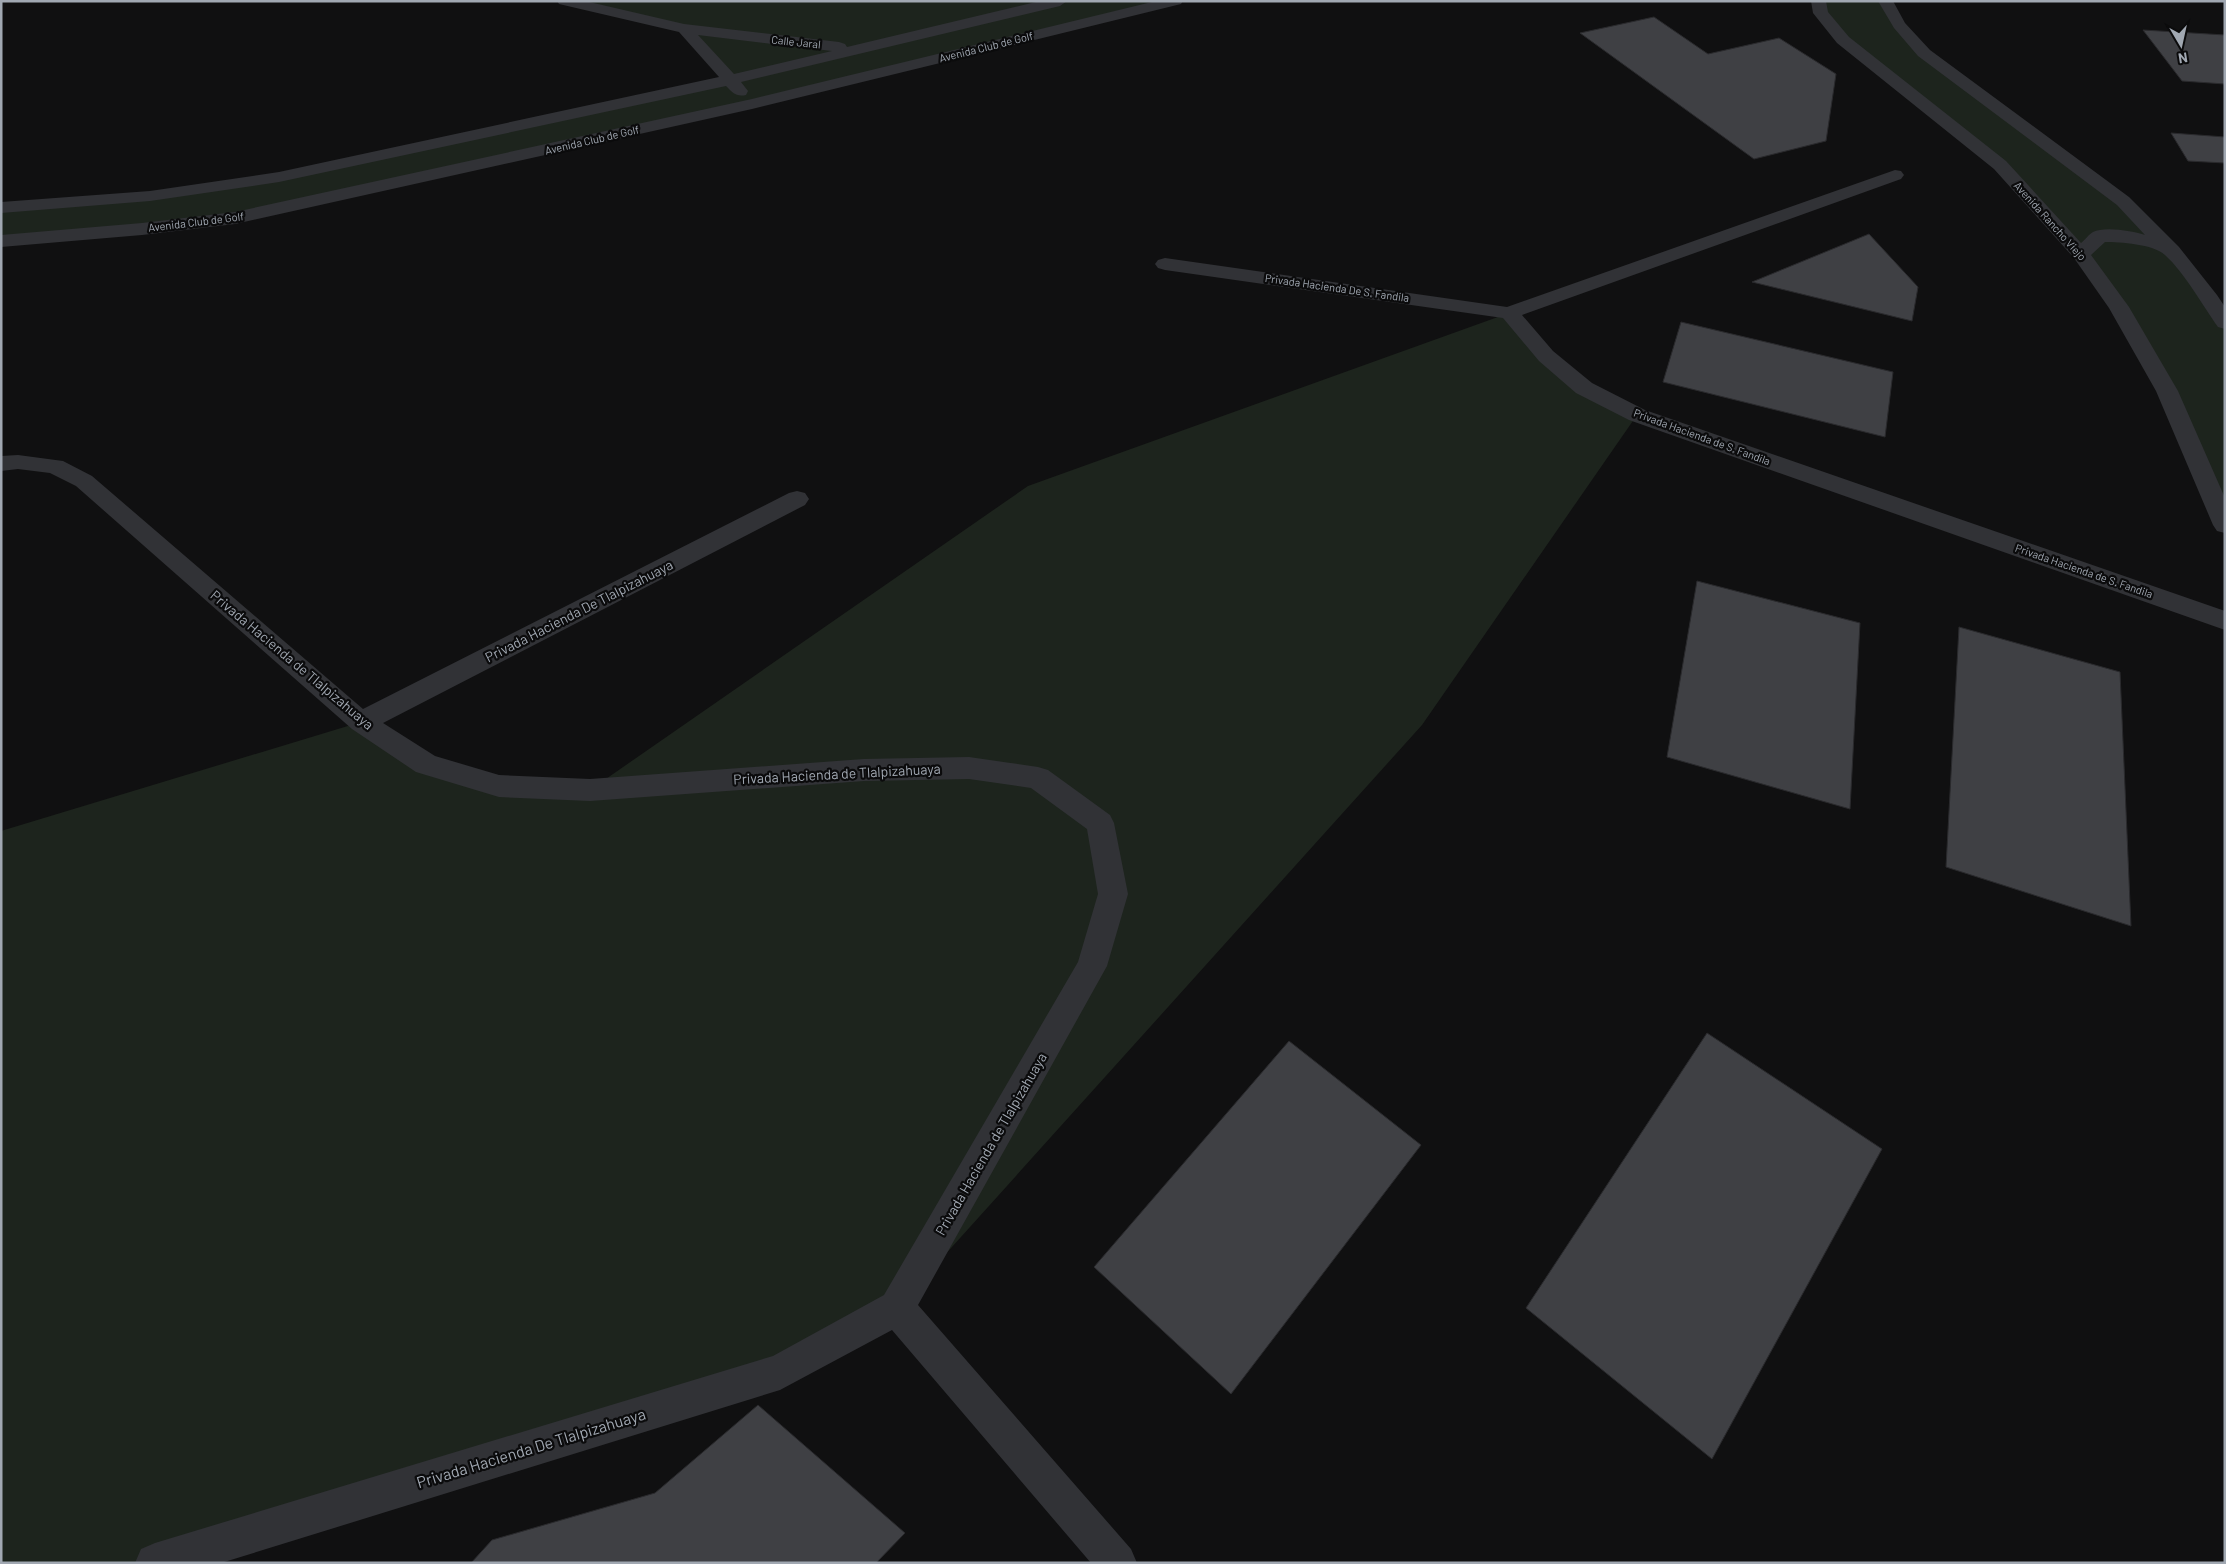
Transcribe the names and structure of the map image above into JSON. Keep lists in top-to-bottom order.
{
  "streets": {
    "street": [
      "Calle Jaral",
      "Avenida Club de Golf",
      "Avenida Rancho Viejo",
      "Privada Hacienda De S. Fandila",
      "Privada Hacienda de S. Fandila",
      "Privada Hacienda De Tlalpizahuaya",
      "Privada Hacienda de Tlalpizahuaya"
    ]
  },
  "crossings": [
    ["Calle Jaral", "Avenida Club de Golf"],
    ["Privada Hacienda De S. Fandila", "Privada Hacienda de S. Fandila"],
    ["Privada Hacienda De Tlalpizahuaya", "Privada Hacienda de Tlalpizahuaya"]
  ],
  "north": "bottom"
}
